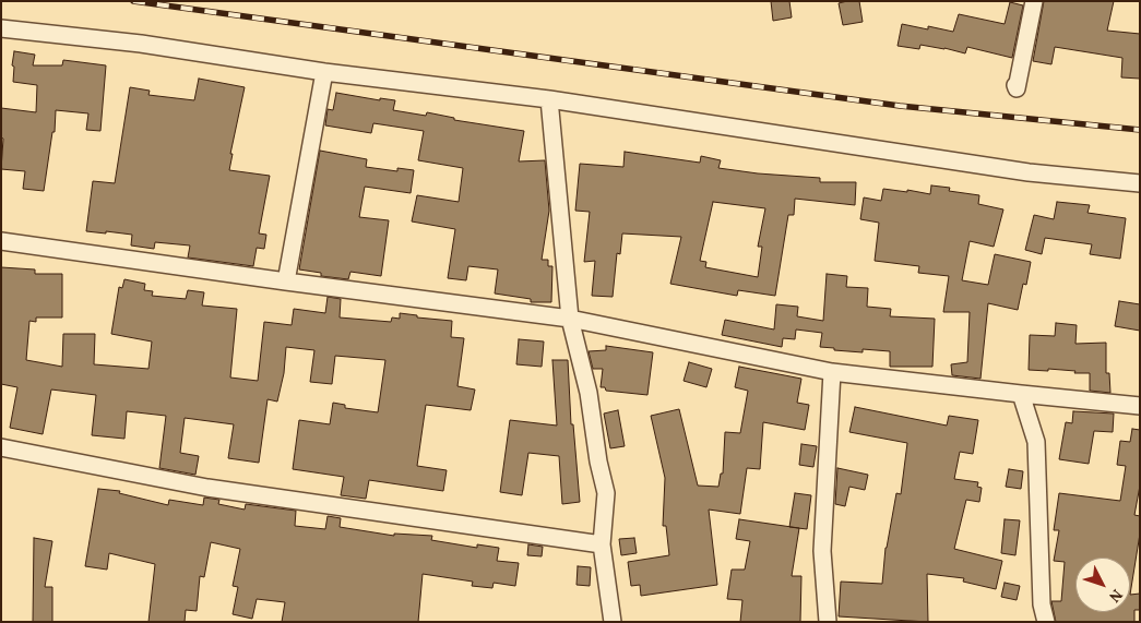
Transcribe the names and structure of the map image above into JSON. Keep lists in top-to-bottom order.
{
  "north": "bottom right"
}
